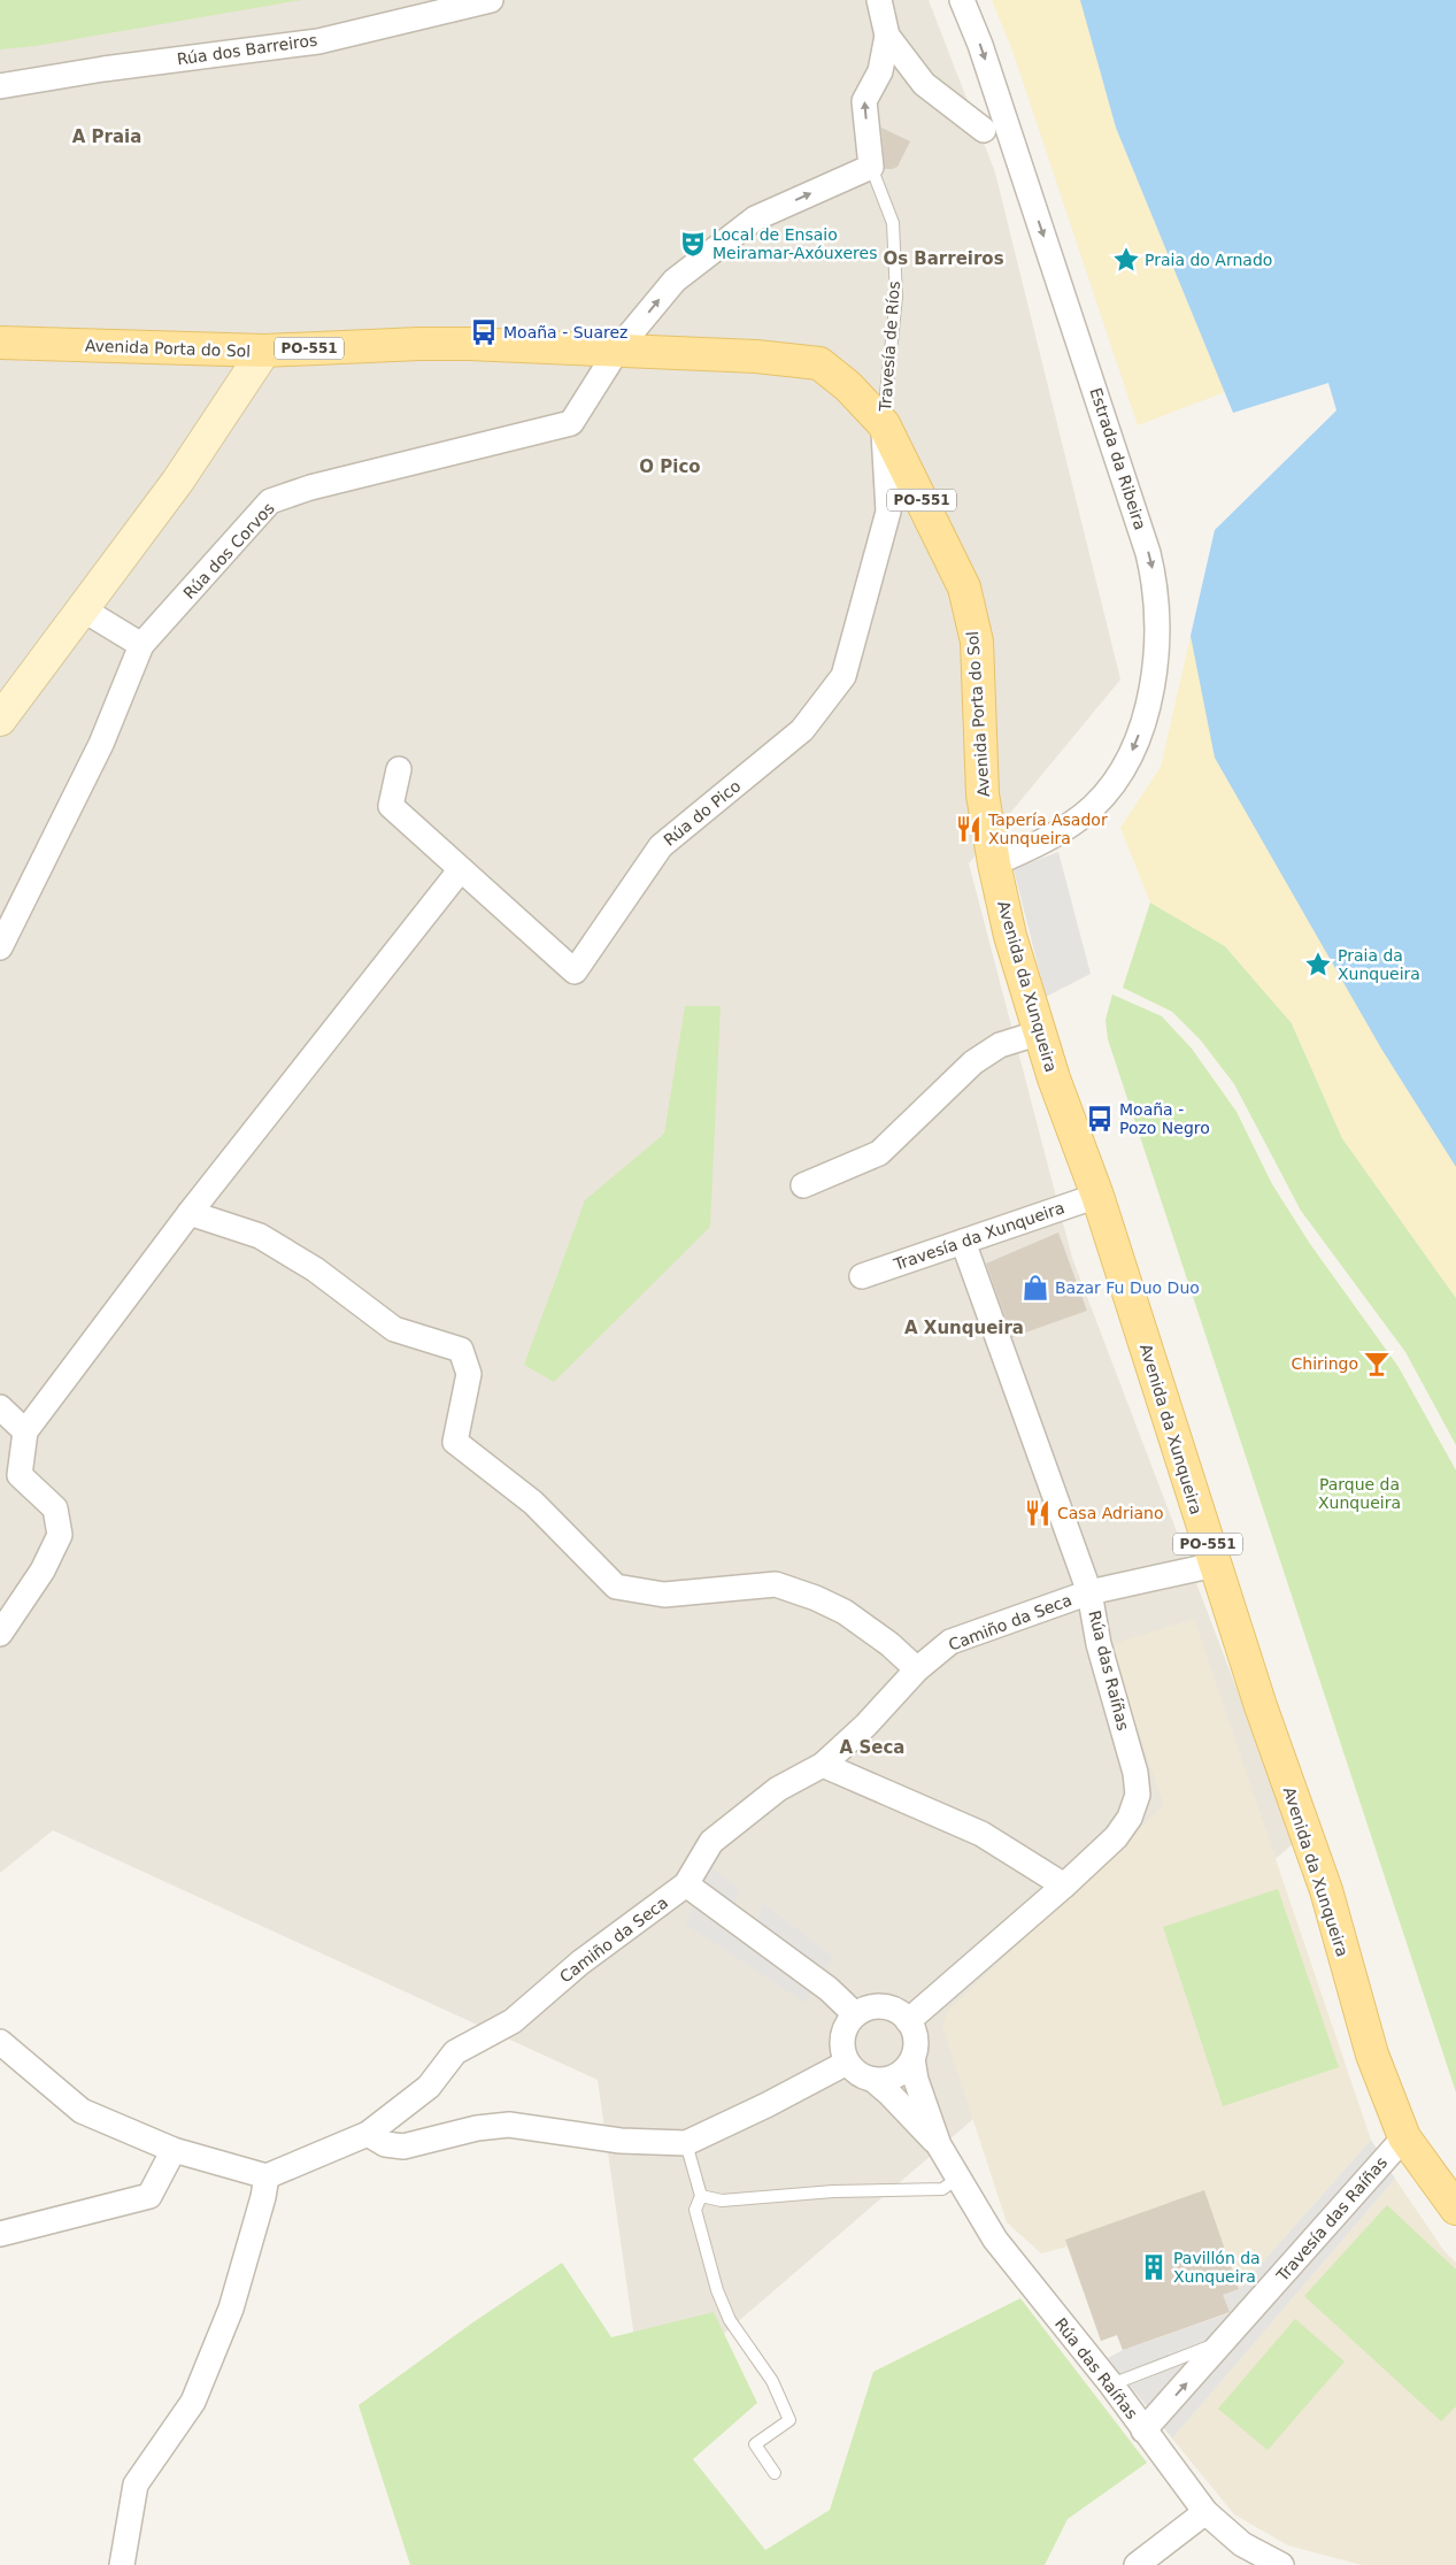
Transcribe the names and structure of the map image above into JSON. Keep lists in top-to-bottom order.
{
  "streets": {
    "main road": ["Avenida Porta do Sol", "PO-551", "Avenida da Xunqueira"],
    "street": [
      "Rúa dos Barreiros",
      "Travesía de Ríos",
      "Estrada da Ribeira",
      "Rúa dos Corvos",
      "Rúa do Pico",
      "Travesía da Xunqueira",
      "Camiño da Seca",
      "Rúa das Raíñas",
      "Travesía das Raíñas"
    ]
  },
  "crossings": [
    ["Travesía de Ríos", "Avenida Porta do Sol"],
    ["Travesía de Ríos", "Rúa dos Corvos"],
    ["Travesía de Ríos", "Rúa do Pico"],
    ["Avenida Porta do Sol", "Estrada da Ribeira"],
    ["Avenida Porta do Sol", "Rúa dos Corvos"],
    ["Avenida Porta do Sol", "Rúa do Pico"],
    ["Avenida Porta do Sol", "Avenida da Xunqueira"],
    ["Estrada da Ribeira", "Avenida da Xunqueira"],
    ["Avenida da Xunqueira", "Travesía da Xunqueira"],
    ["Avenida da Xunqueira", "Camiño da Seca"],
    ["Avenida da Xunqueira", "Travesía das Raíñas"],
    ["Travesía da Xunqueira", "Rúa das Raíñas"],
    ["Camiño da Seca", "Rúa das Raíñas"],
    ["Rúa das Raíñas", "Travesía das Raíñas"]
  ],
  "one_way": ["Estrada da Ribeira"],
  "districts": [
    "A Praia",
    "Os Barreiros",
    "O Pico",
    "A Xunqueira",
    "A Seca"
  ],
  "parks": ["Parque da Xunqueira"],
  "places": {
    "theatre": ["Local de Ensaio Meiramar-Axóuxeres"],
    "place": ["Praia do Arnado", "Praia da Xunqueira"],
    "bus stop": ["Moaña - Suarez", "Moaña - Pozo Negro"],
    "restaurant": ["Tapería Asador Xunqueira", "Casa Adriano"],
    "shop": ["Bazar Fu Duo Duo"],
    "bar": ["Chiringo"],
    "building": ["Pavillón da Xunqueira"]
  }
}
